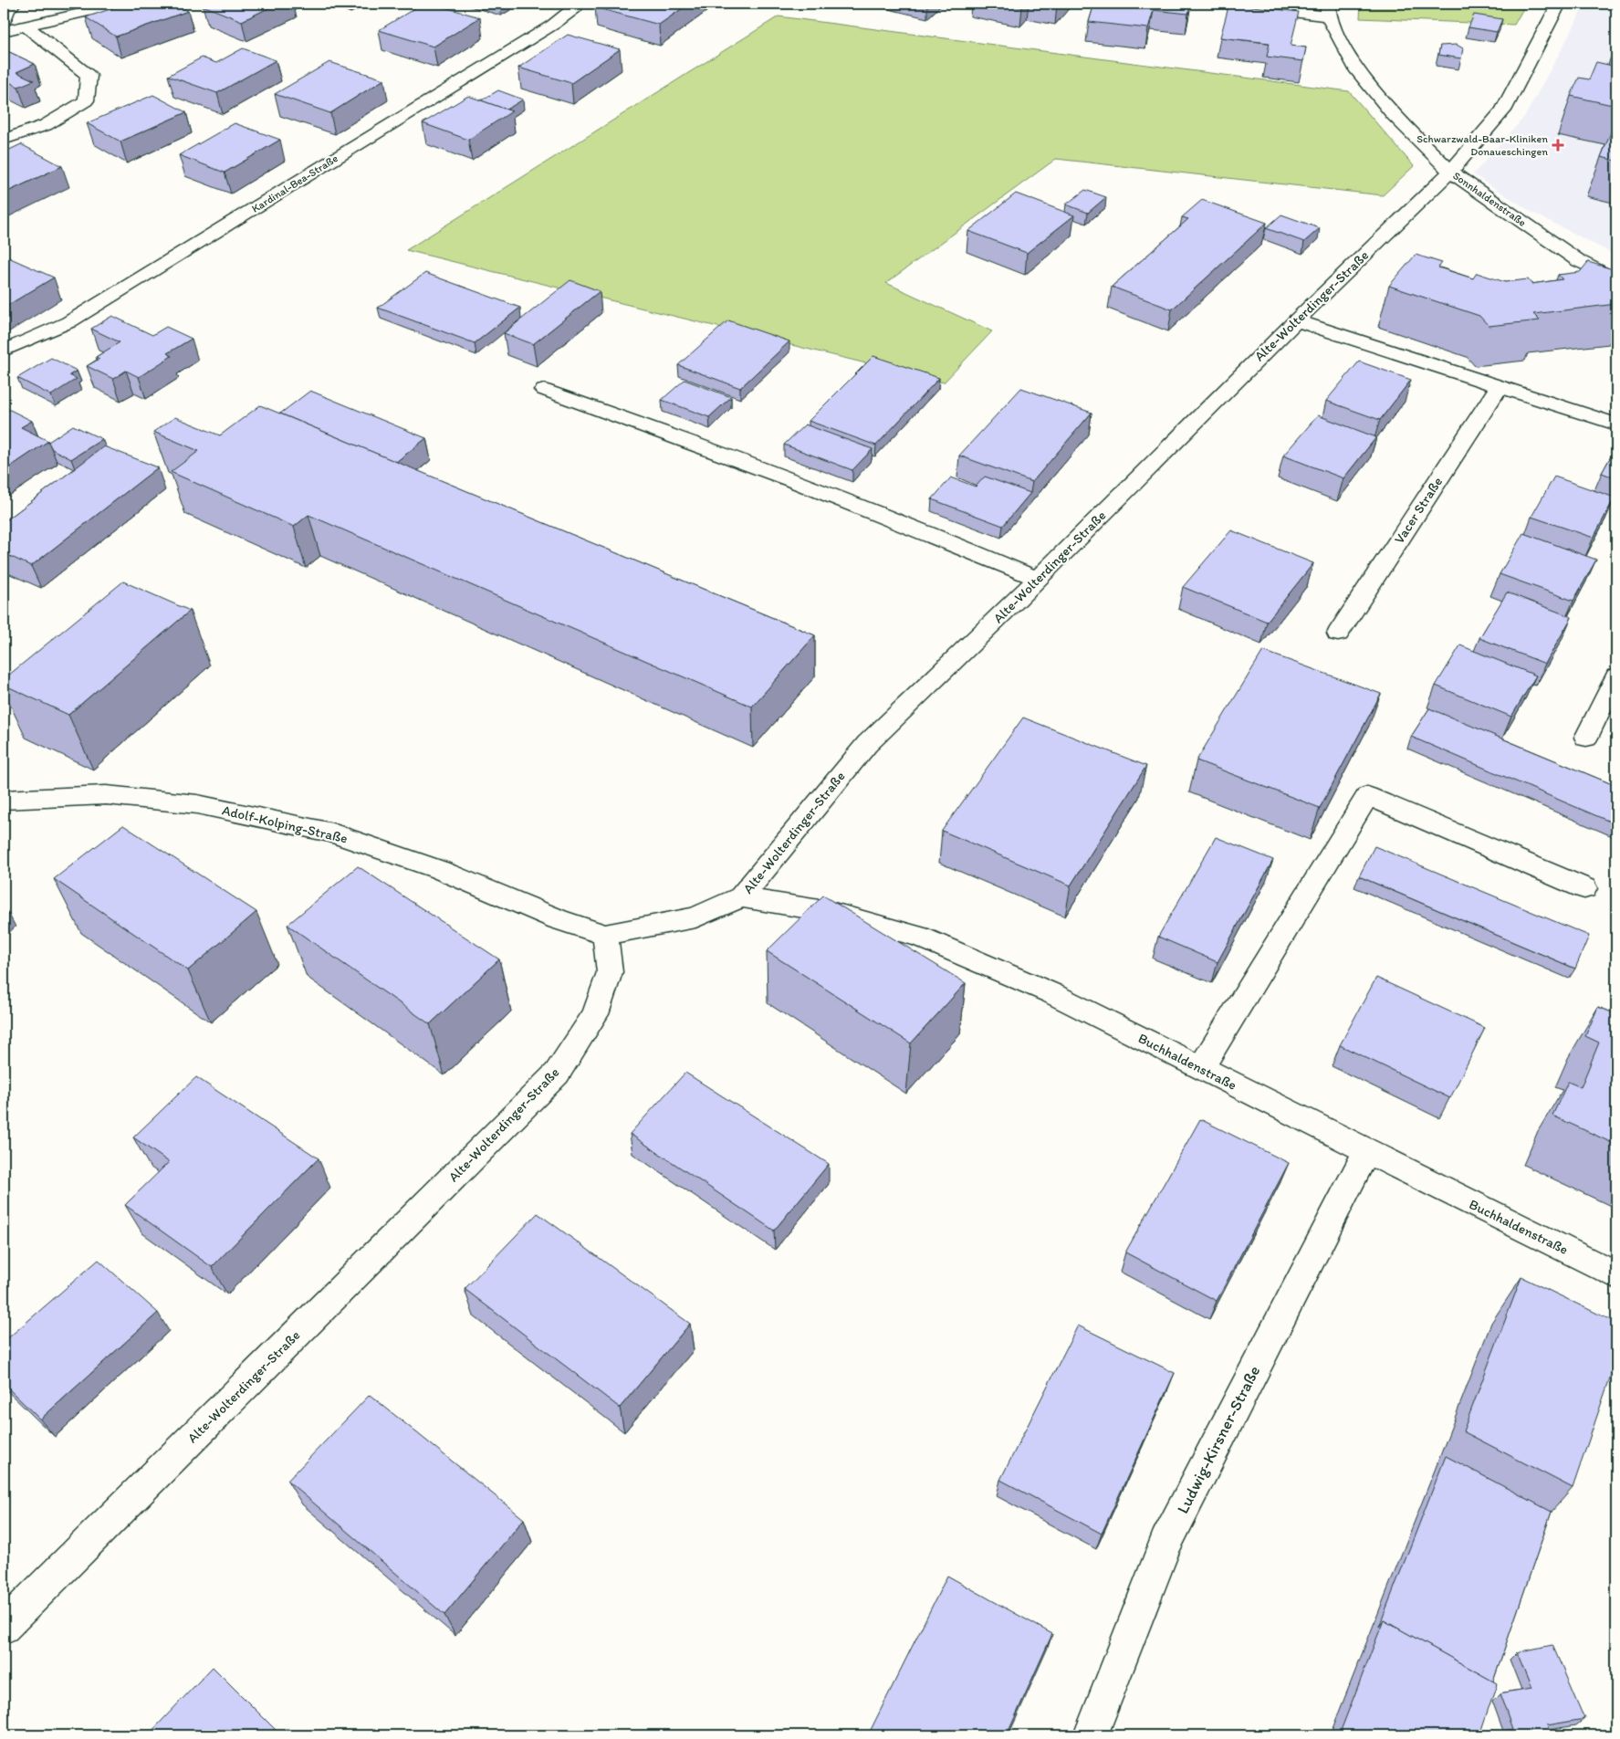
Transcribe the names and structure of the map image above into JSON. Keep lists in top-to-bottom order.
{
  "streets": {
    "street": [
      "Kardinal-Bea-Straße",
      "Sonnhaldenstraße",
      "Alte-Wolterdinger-Straße",
      "Vacer Straße",
      "Adolf-Kolping-Straße",
      "Buchhaldenstraße",
      "Ludwig-Kirsner-Straße"
    ]
  },
  "crossings": [
    ["Sonnhaldenstraße", "Alte-Wolterdinger-Straße"],
    ["Alte-Wolterdinger-Straße", "Adolf-Kolping-Straße"],
    ["Alte-Wolterdinger-Straße", "Buchhaldenstraße"],
    ["Buchhaldenstraße", "Ludwig-Kirsner-Straße"]
  ],
  "places": {
    "health": ["Schwarzwald-Baar-Kliniken Donaueschingen"]
  }
}
